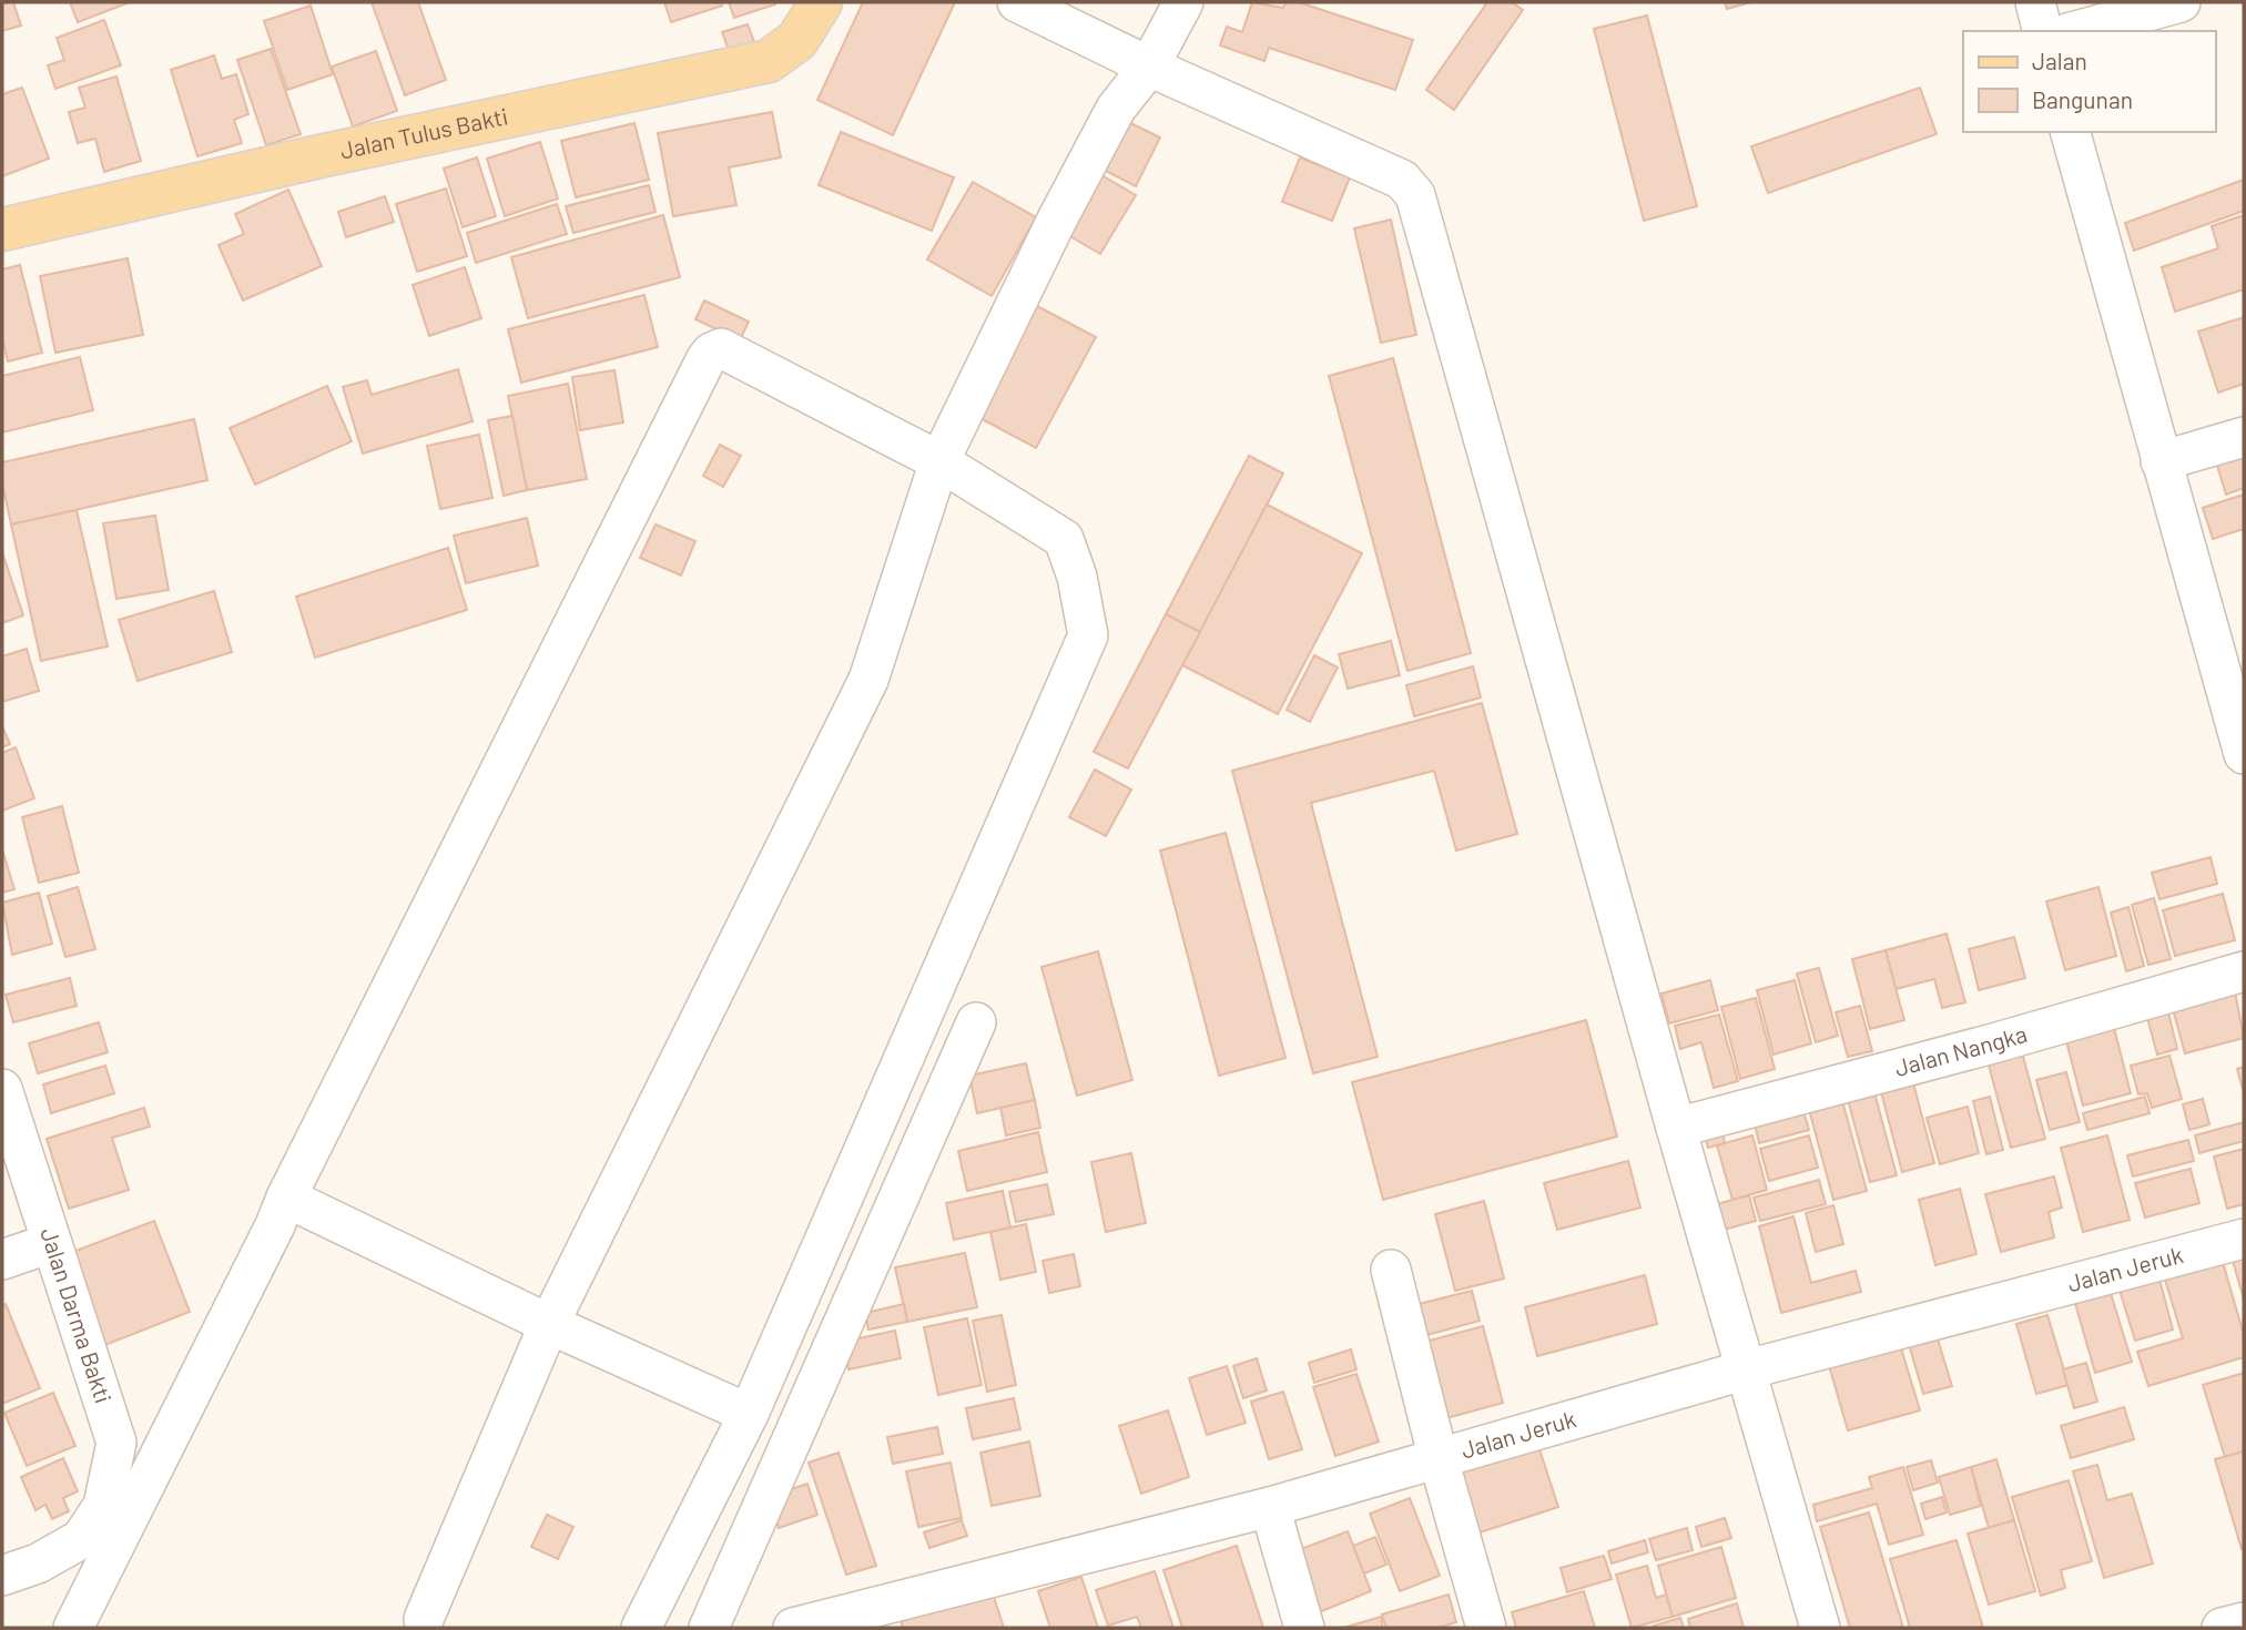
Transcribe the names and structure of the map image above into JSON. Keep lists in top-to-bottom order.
{
  "streets": {
    "main road": ["Jalan Tulus Bakti"],
    "street": ["Jalan Nangka", "Jalan Jeruk", "Jalan Darma Bakti"]
  },
  "legend": ["Jalan", "Bangunan"]
}
